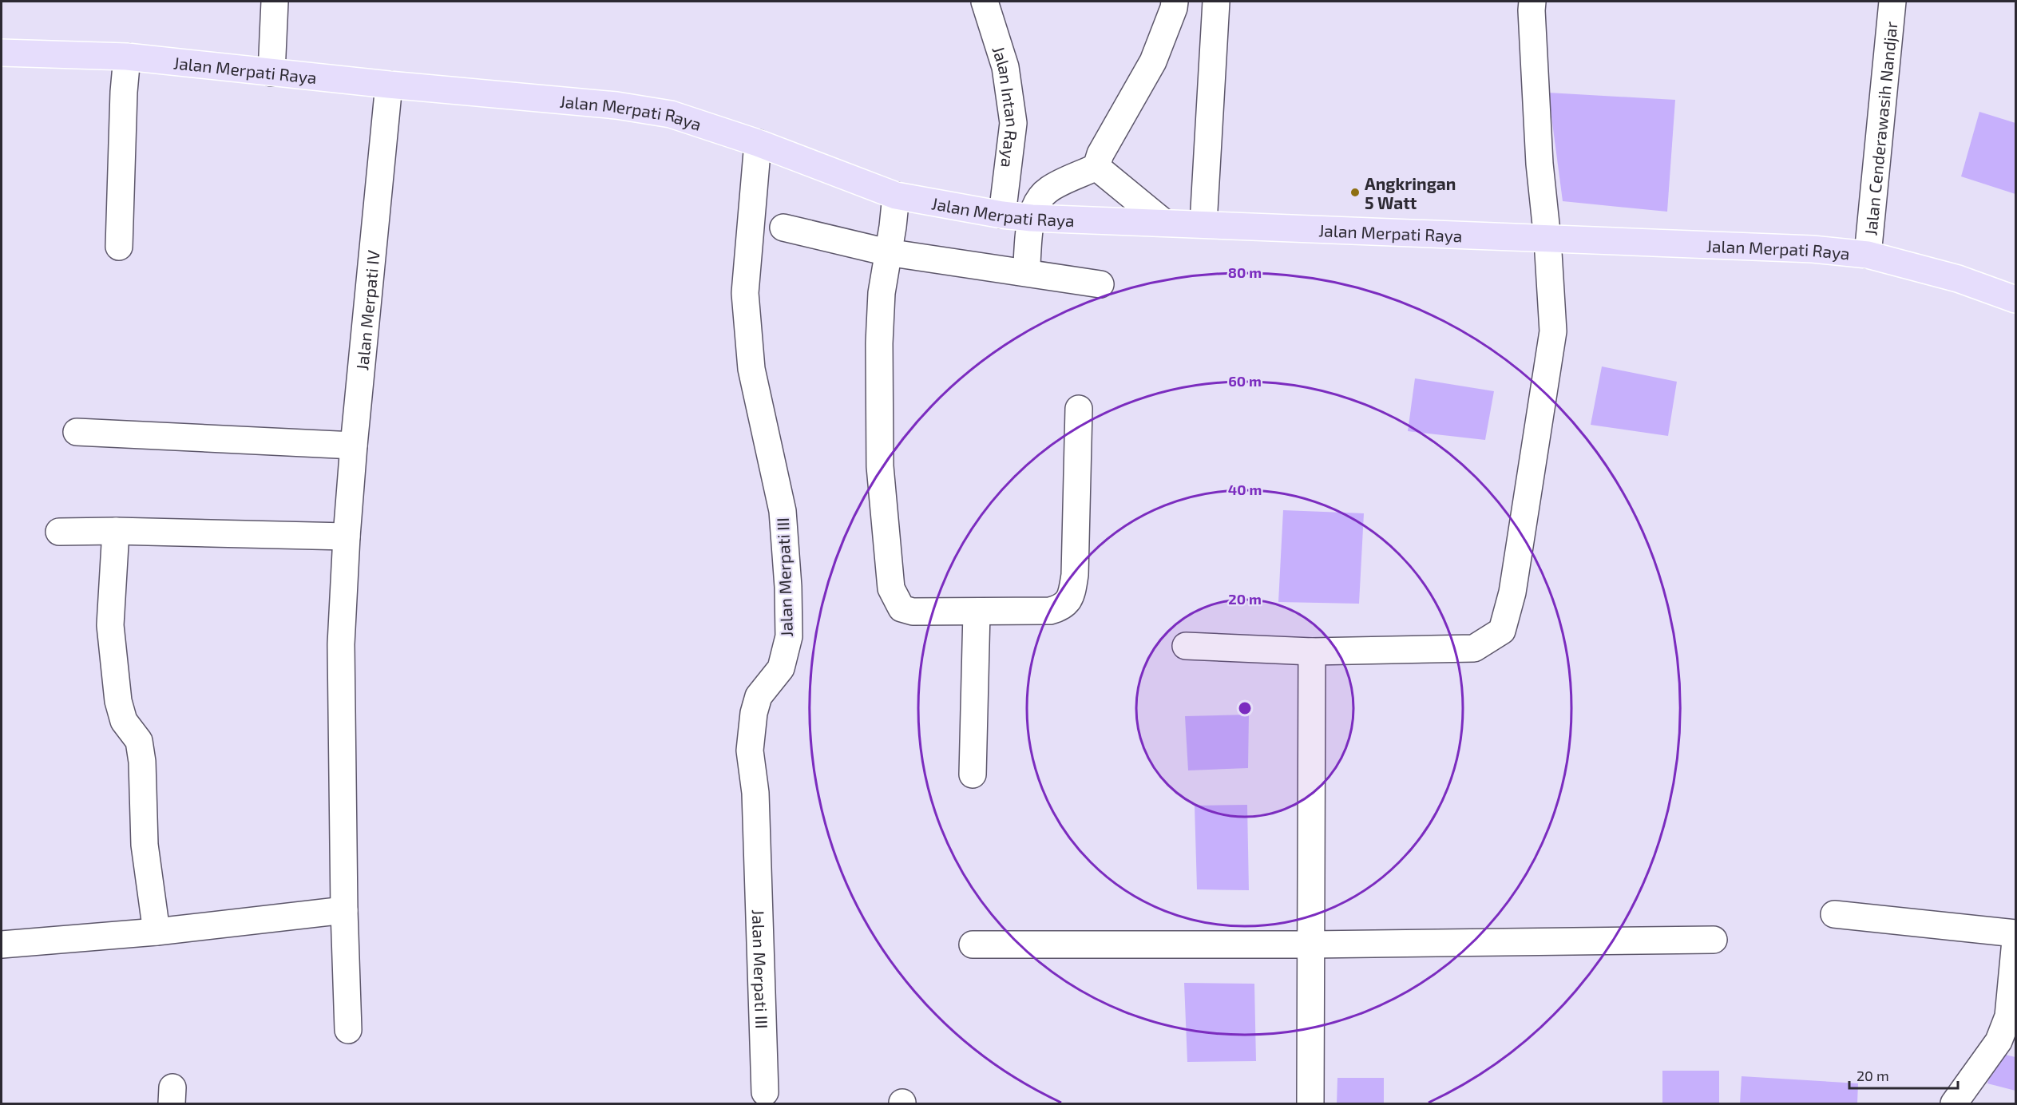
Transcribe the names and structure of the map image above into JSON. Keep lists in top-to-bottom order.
{
  "streets": {
    "main road": ["Jalan Merpati Raya"],
    "street": [
      "Jalan Intan Raya",
      "Jalan Cenderawasih Nandjar",
      "Jalan Merpati IV",
      "Jalan Merpati III"
    ]
  },
  "crossings": [
    ["Jalan Merpati Raya", "Jalan Intan Raya"],
    ["Jalan Merpati Raya", "Jalan Cenderawasih Nandjar"],
    ["Jalan Merpati Raya", "Jalan Merpati IV"],
    ["Jalan Merpati Raya", "Jalan Merpati III"]
  ],
  "places": ["Angkringan 5 Watt"],
  "scale_bar": "20 m",
  "rings": [
    "80 m",
    "60 m",
    "40 m",
    "20 m"
  ]
}
